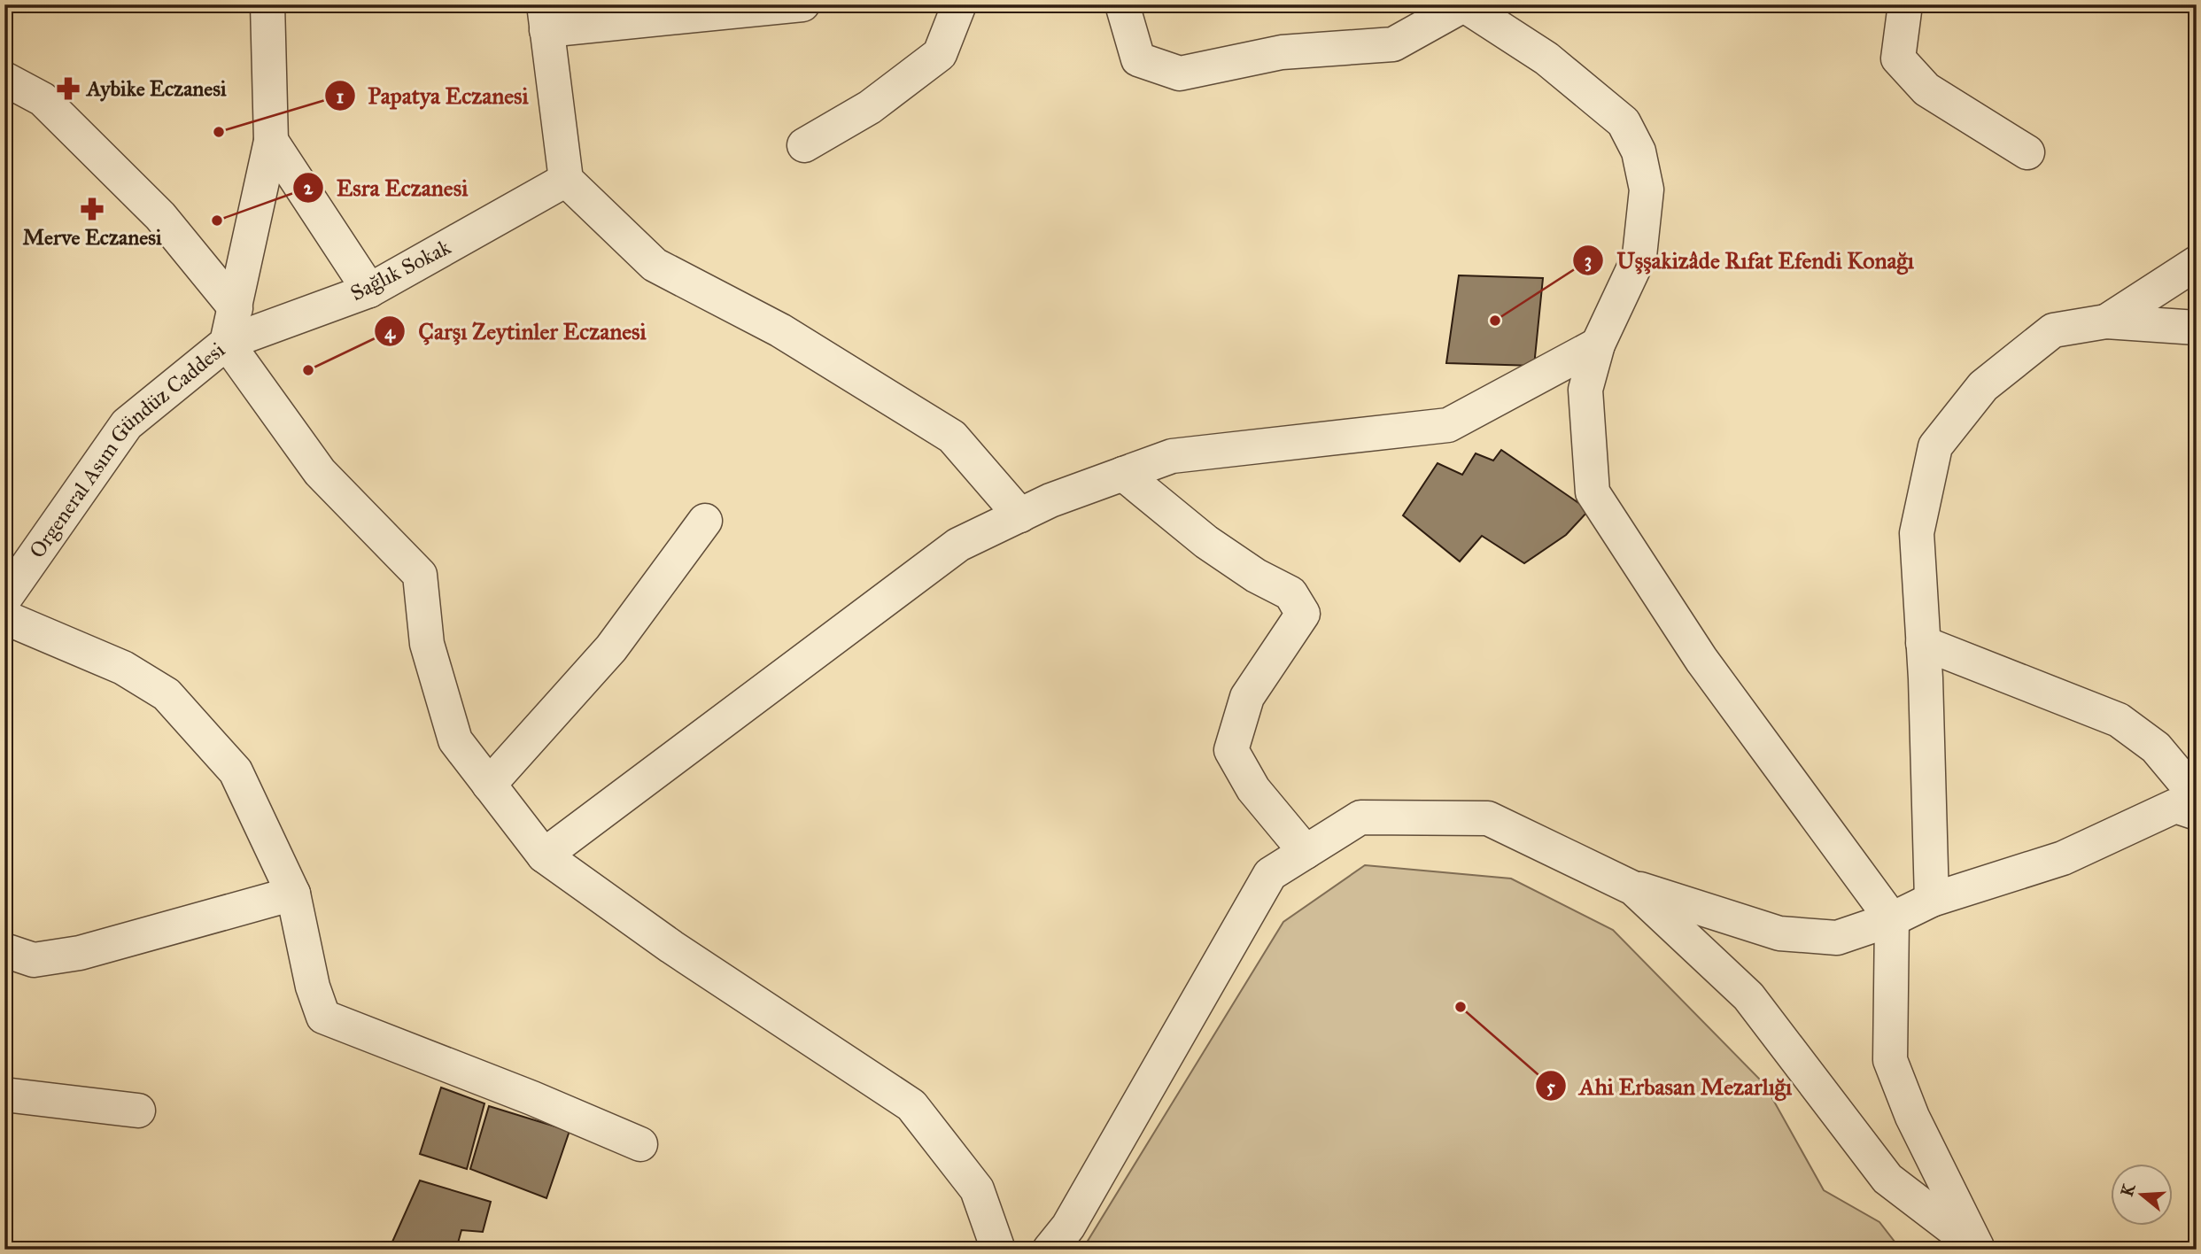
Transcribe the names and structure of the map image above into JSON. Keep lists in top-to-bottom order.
{
  "streets": {
    "street": ["Sağlık Sokak", "Orgeneral Asım Gündüz Caddesi"]
  },
  "crossings": [
    ["Sağlık Sokak", "Orgeneral Asım Gündüz Caddesi"]
  ],
  "places": {
    "pharmacy": ["Aybike Eczanesi", "Merve Eczanesi"],
    "other": [
      "Papatya Eczanesi",
      "Esra Eczanesi",
      "Uşşakizâde Rıfat Efendi Konağı",
      "Çarşı Zeytinler Eczanesi",
      "Ahi Erbasan Mezarlığı"
    ]
  },
  "north": "left"
}
